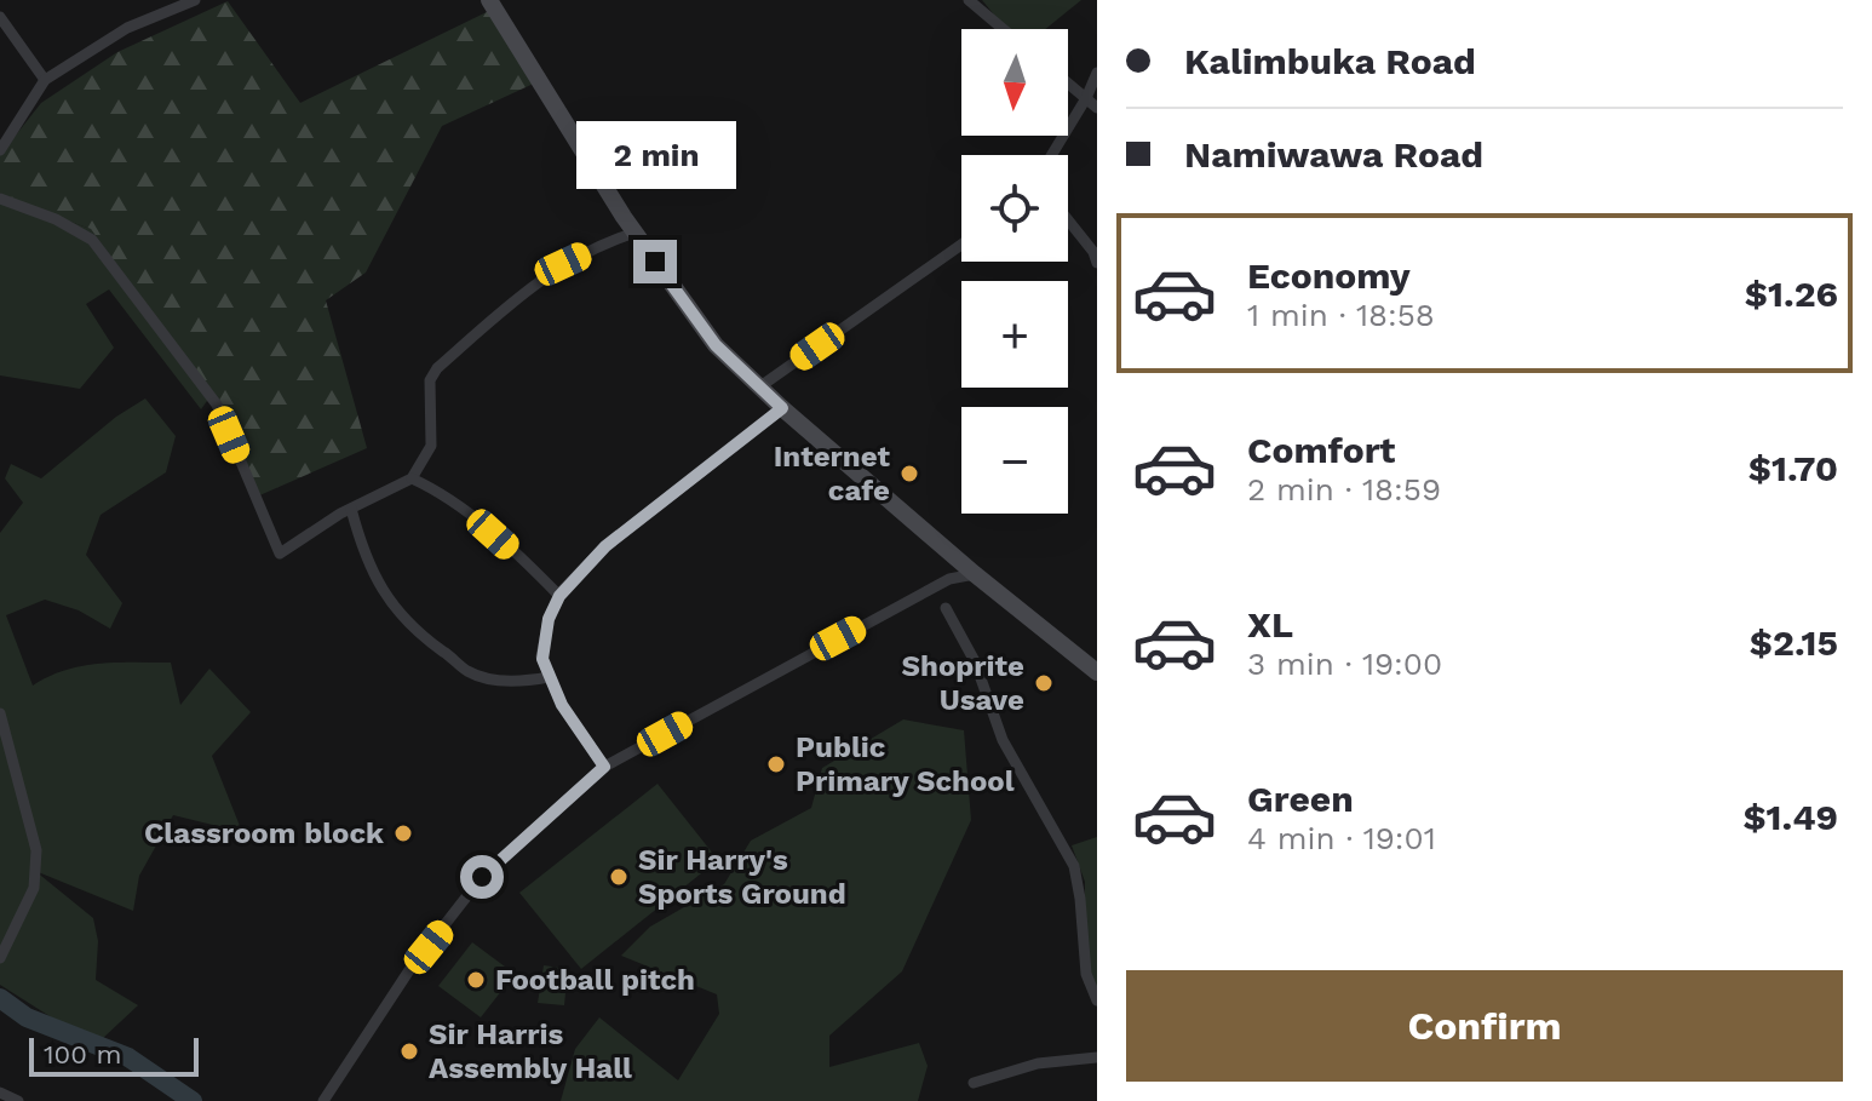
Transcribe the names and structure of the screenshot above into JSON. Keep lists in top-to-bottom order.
{
  "places": [
    "Internet cafe",
    "Shoprite Usave",
    "Public Primary School",
    "Classroom block",
    "Sir Harry's Sports Ground",
    "Football pitch",
    "Sir Harris Assembly Hall"
  ],
  "scale_bar": "100 m",
  "north": "bottom",
  "page": {
    "banner": ["Kalimbuka Road", "Namiwawa Road"],
    "map_buttons": ["+", "−"],
    "bubble": "2 min",
    "list": [
      {
        "name": "Economy",
        "note": "1 min · 18:58",
        "value": "$1.26"
      },
      {
        "name": "Comfort",
        "note": "2 min · 18:59",
        "value": "$1.70"
      },
      {
        "name": "XL",
        "note": "3 min · 19:00",
        "value": "$2.15"
      },
      {
        "name": "Green",
        "note": "4 min · 19:01",
        "value": "$1.49"
      }
    ],
    "buttons": "Confirm",
    "scale": "100 m"
  }
}
